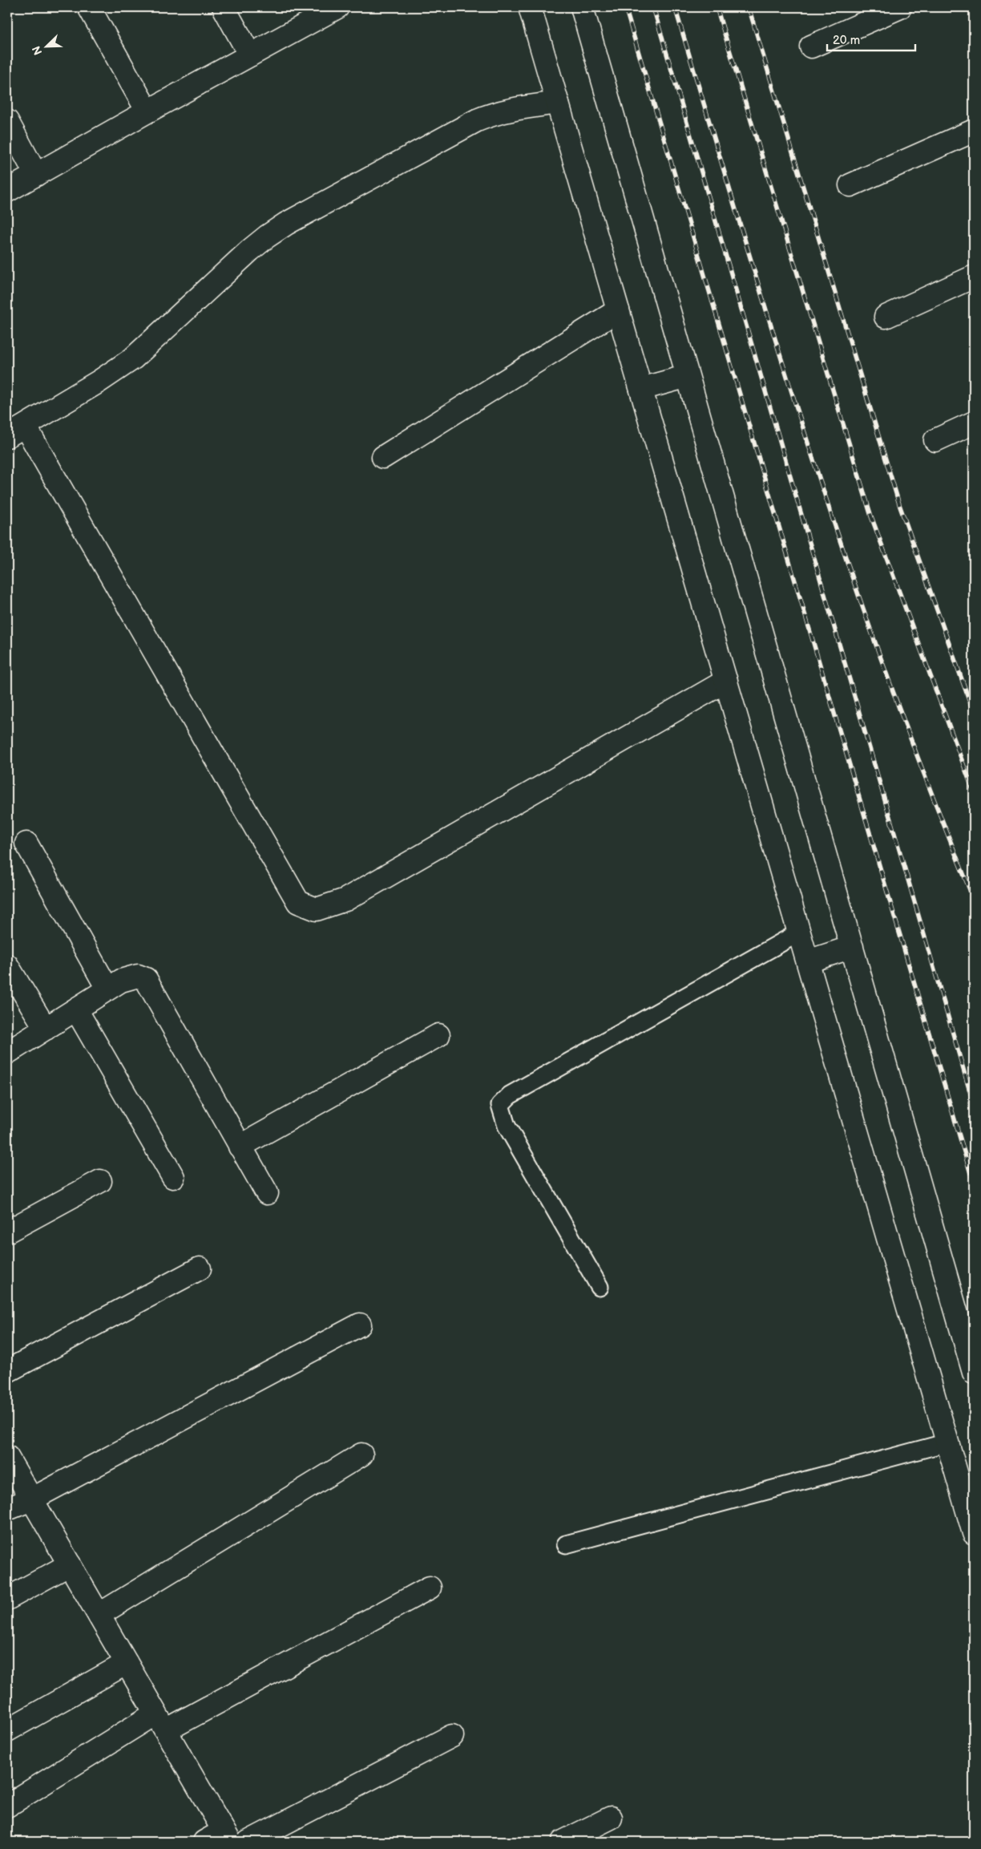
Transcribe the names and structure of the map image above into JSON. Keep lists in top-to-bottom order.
{
  "scale_bar": "20 m",
  "north": "bottom left"
}
